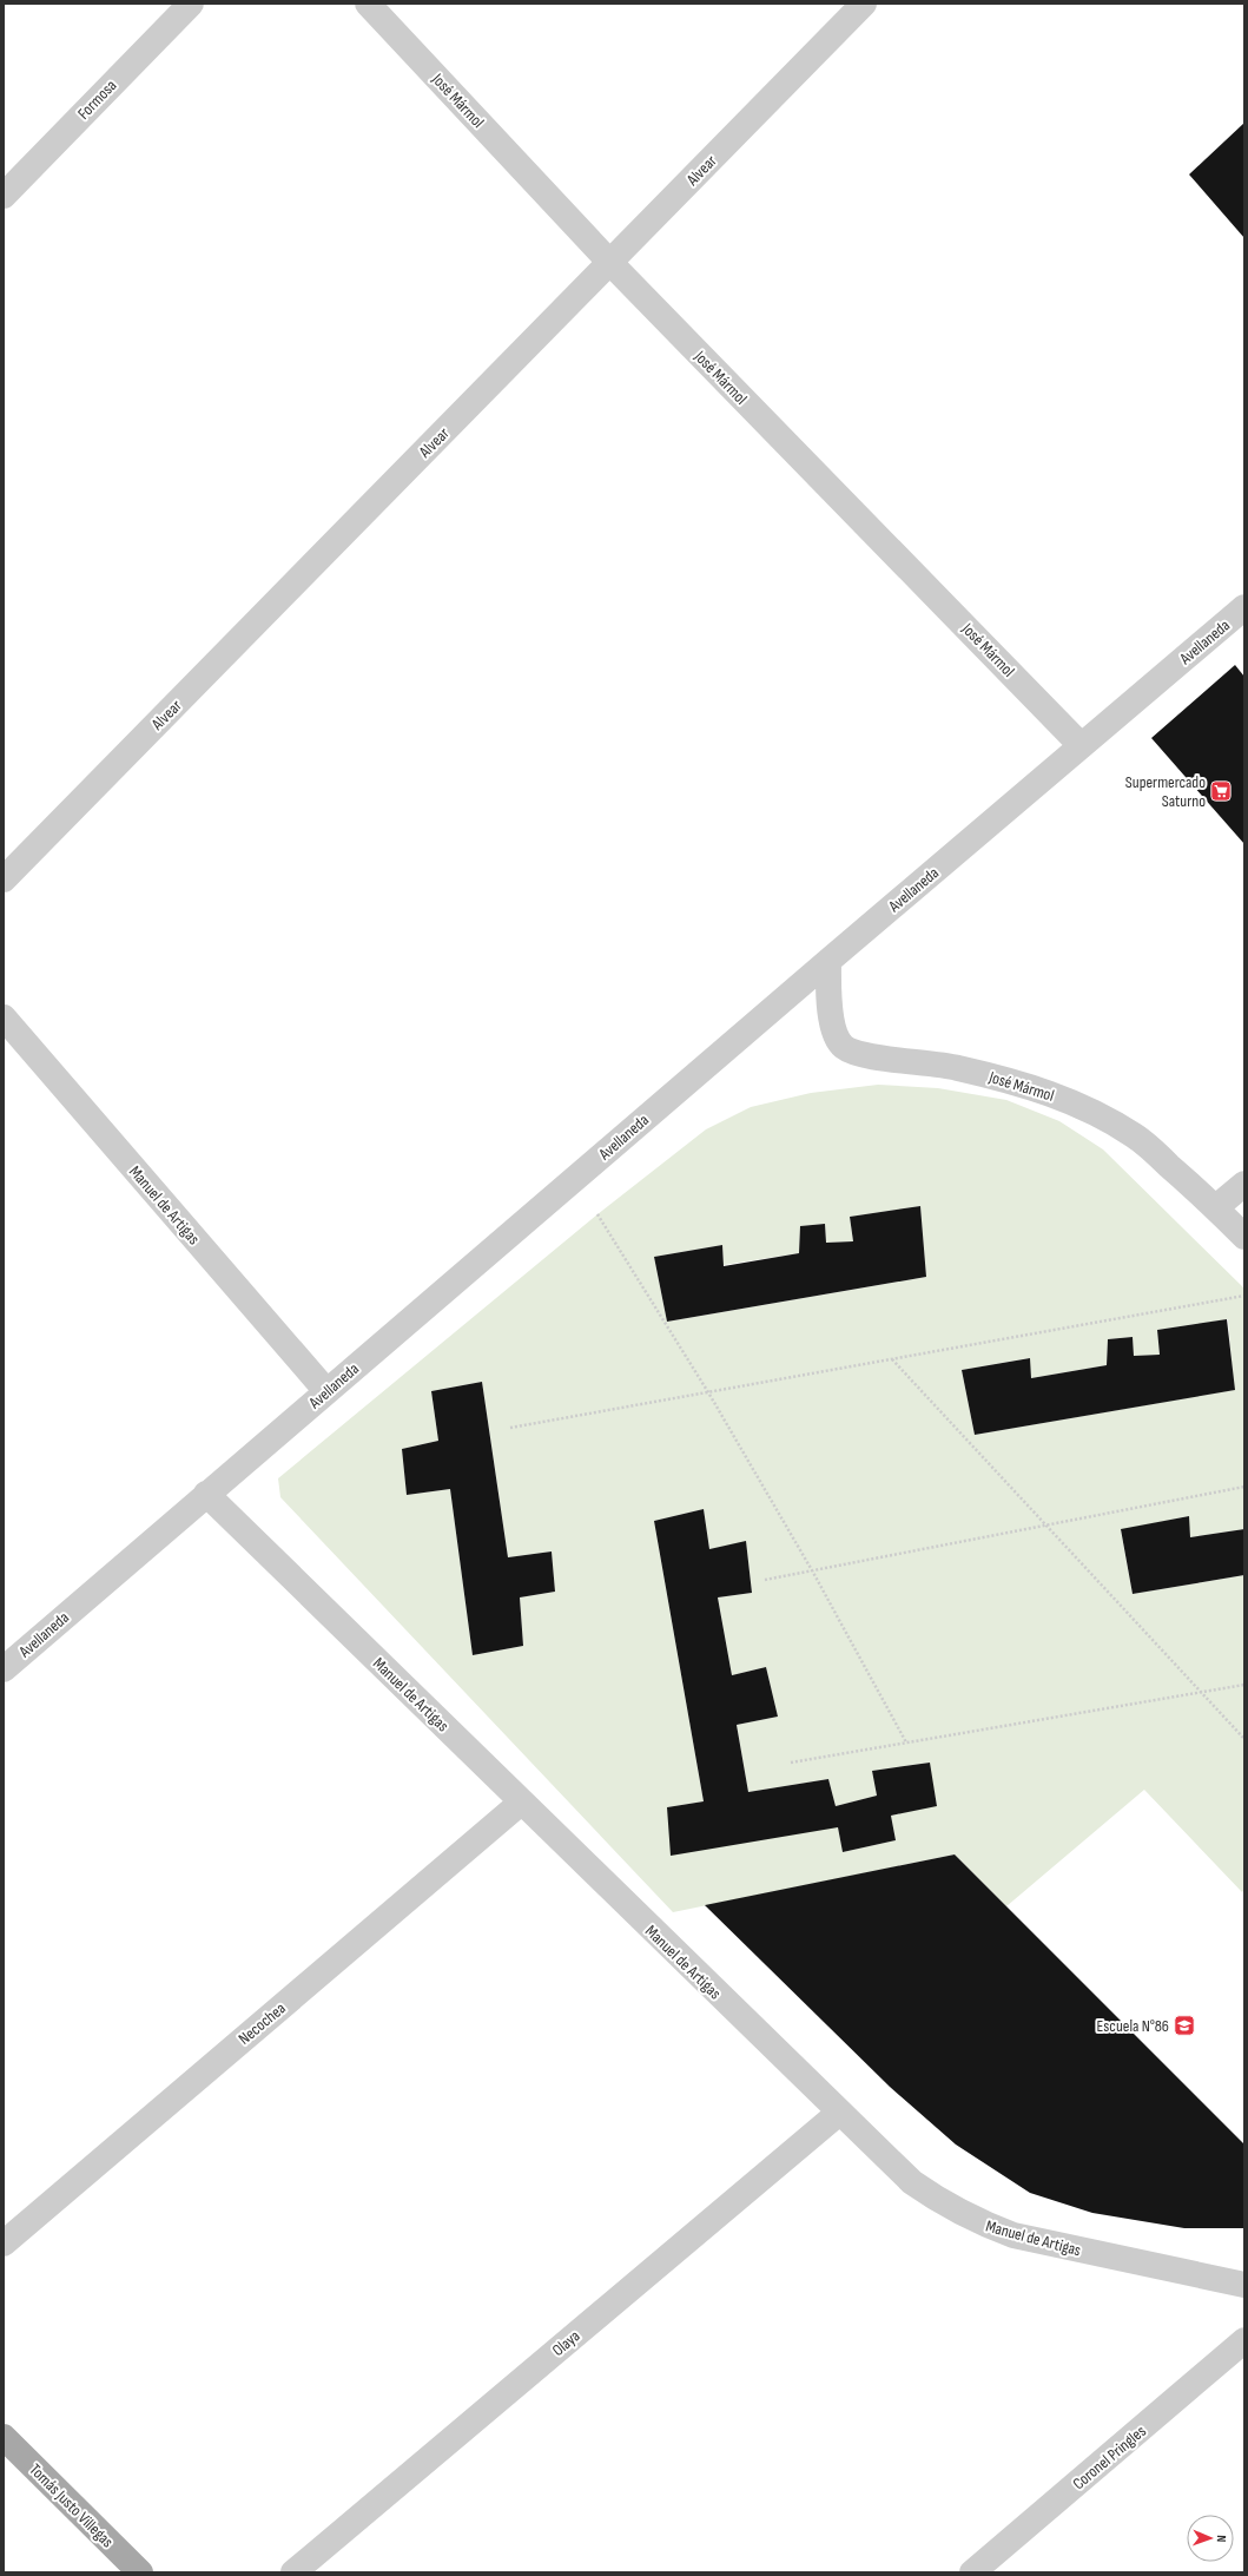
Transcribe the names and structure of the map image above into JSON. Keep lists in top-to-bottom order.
{
  "streets": {
    "main road": ["Tomás Justo Villegas"],
    "street": [
      "Formosa",
      "José Mármol",
      "Alvear",
      "Avellaneda",
      "Manuel de Artigas",
      "Necochea",
      "Olaya",
      "Coronel Pringles"
    ]
  },
  "crossings": [
    ["José Mármol", "Alvear"],
    ["José Mármol", "Avellaneda"],
    ["Avellaneda", "Manuel de Artigas"],
    ["Manuel de Artigas", "Necochea"],
    ["Manuel de Artigas", "Olaya"]
  ],
  "places": {
    "supermarket": ["Supermercado Saturno"],
    "school or university": ["Escuela N°86"]
  },
  "north": "right"
}
